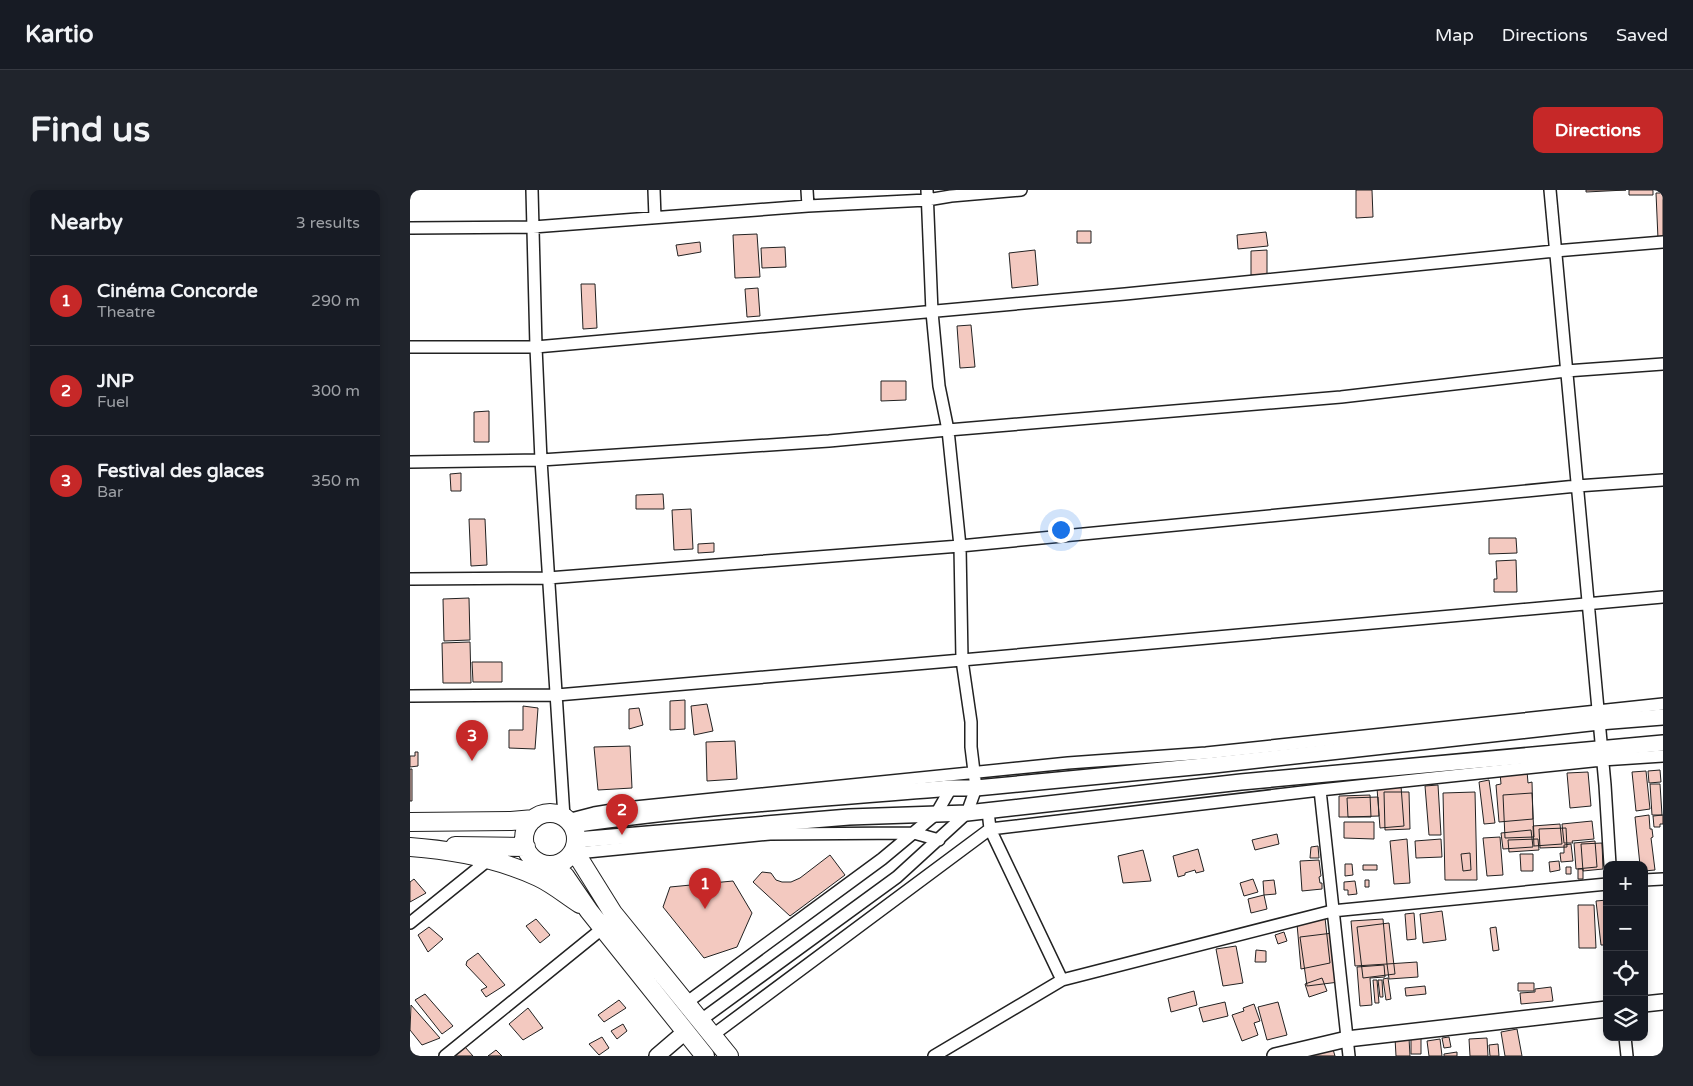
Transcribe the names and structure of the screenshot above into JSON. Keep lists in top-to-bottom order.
{
  "page": {
    "header": "Kartio",
    "nav": ["Map", "Directions", "Saved"],
    "buttons": "Directions",
    "title": "Find us",
    "heading": ["Nearby", "3 results"],
    "list": [
      {
        "mark": "1",
        "name": "Cinéma Concorde",
        "note": "Theatre",
        "value": "290 m"
      },
      {
        "mark": "2",
        "name": "JNP",
        "note": "Fuel",
        "value": "300 m"
      },
      {
        "mark": "3",
        "name": "Festival des glaces",
        "note": "Bar",
        "value": "350 m"
      }
    ],
    "pins": ["3", "2", "1"],
    "map_buttons": ["+", "−"]
  }
}
